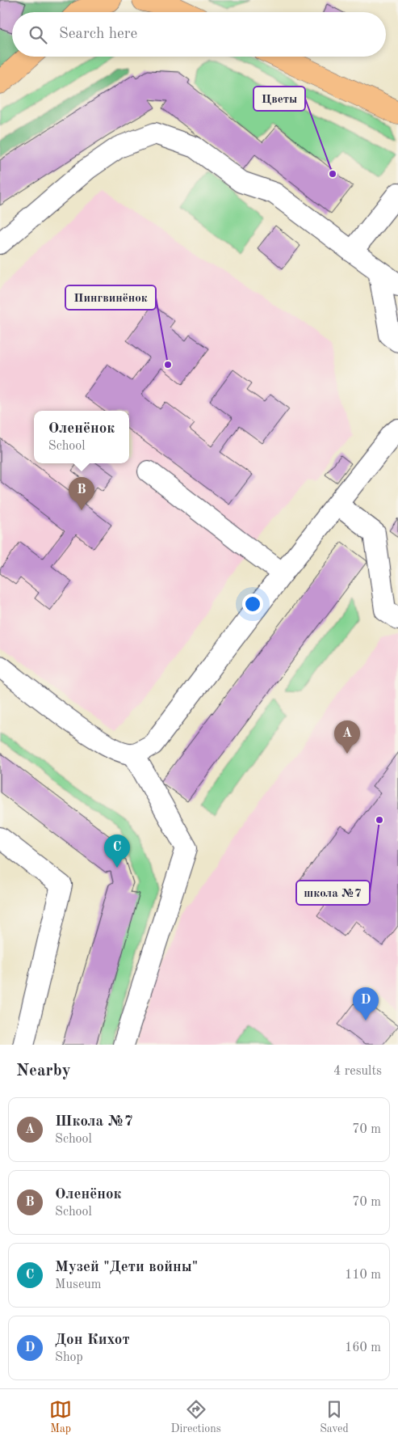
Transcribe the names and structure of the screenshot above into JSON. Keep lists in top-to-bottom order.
{
  "places": ["Цветы", "Пингвинёнок", "школа №7"],
  "page": {
    "search": "Search here",
    "popup": ["Оленёнок", "School"],
    "pins": [
      "B",
      "A",
      "C",
      "D"
    ],
    "heading": ["Nearby", "4 results"],
    "list": [
      {
        "mark": "A",
        "name": "Школа №7",
        "note": "School",
        "value": "70 m"
      },
      {
        "mark": "B",
        "name": "Оленёнок",
        "note": "School",
        "value": "70 m"
      },
      {
        "mark": "C",
        "name": "Музей \"Дети войны\"",
        "note": "Museum",
        "value": "110 m"
      },
      {
        "mark": "D",
        "name": "Дон Кихот",
        "note": "Shop",
        "value": "160 m"
      }
    ],
    "nav": ["Map", "Directions", "Saved"]
  }
}
